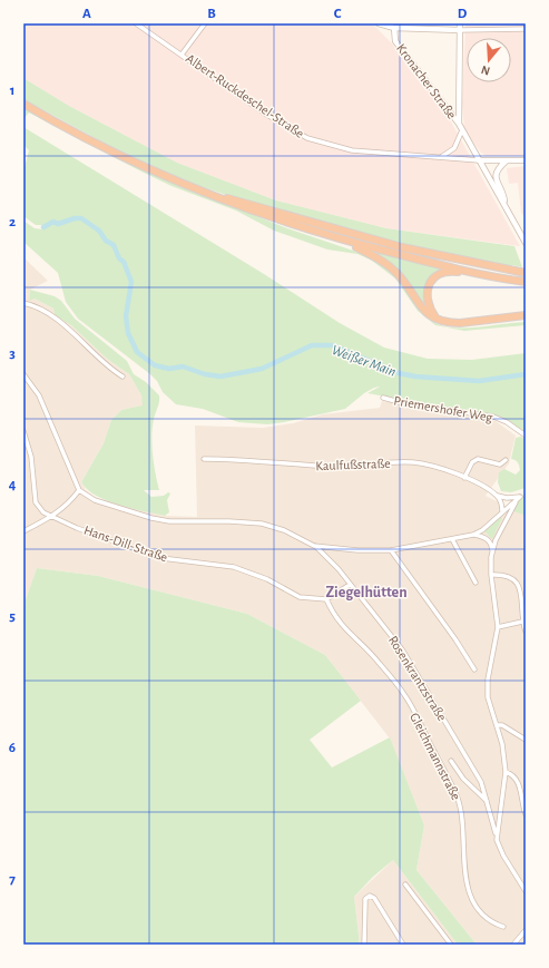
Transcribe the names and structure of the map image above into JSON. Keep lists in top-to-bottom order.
{
  "streets": {
    "street": [
      "Kronacher Straße",
      "Albert-Ruckdeschel-Straße",
      "Priemershofer Weg",
      "Kaulfußstraße",
      "Hans-Dill-Straße",
      "Rosenkrantzstraße",
      "Gleichmannstraße"
    ]
  },
  "crossings": [
    ["Kronacher Straße", "Albert-Ruckdeschel-Straße"],
    ["Hans-Dill-Straße", "Gleichmannstraße"]
  ],
  "districts": ["Ziegelhütten"],
  "water": ["Weißer Main"],
  "north": "bottom",
  "grid": {
    "columns": [
      "A",
      "B",
      "C",
      "D"
    ],
    "rows": [
      "1",
      "2",
      "3",
      "4",
      "5",
      "6",
      "7"
    ]
  }
}
